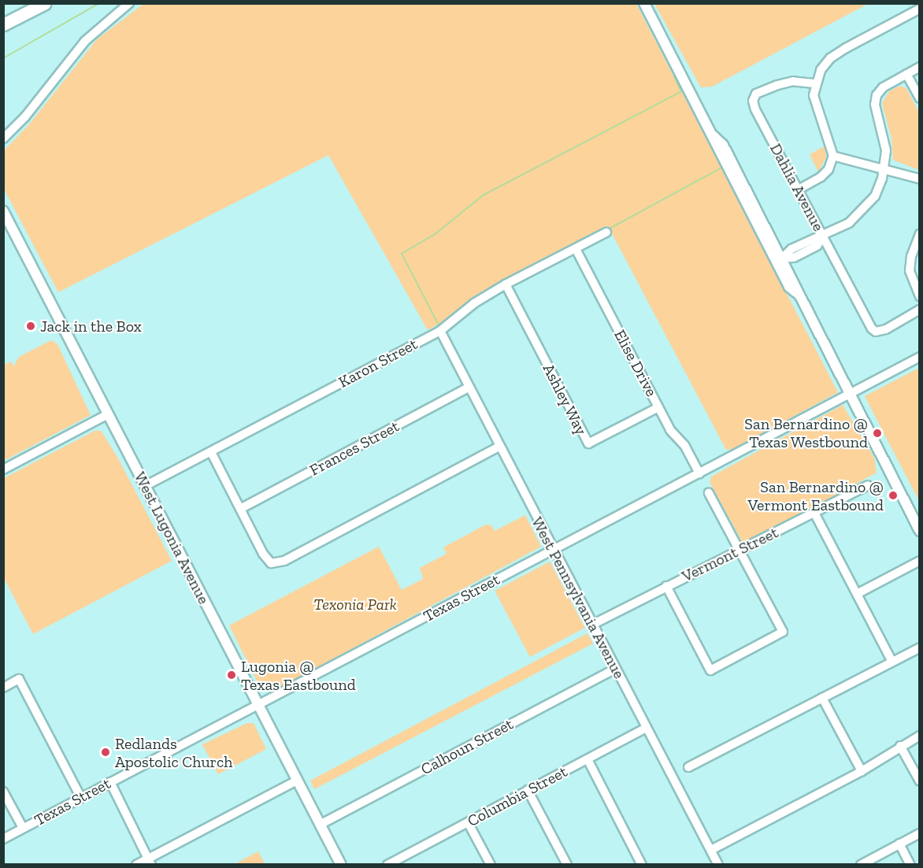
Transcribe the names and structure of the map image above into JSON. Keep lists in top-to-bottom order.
{
  "streets": {
    "main road": ["West Lugonia Avenue"],
    "street": [
      "Dahlia Avenue",
      "Karon Street",
      "Elise Drive",
      "Ashley Way",
      "Frances Street",
      "Vermont Street",
      "Texas Street",
      "West Pennsylvania Avenue",
      "Calhoun Street",
      "Columbia Street"
    ]
  },
  "crossings": [
    ["Karon Street", "Elise Drive"],
    ["Karon Street", "Ashley Way"],
    ["Karon Street", "West Lugonia Avenue"],
    ["Karon Street", "West Pennsylvania Avenue"],
    ["Elise Drive", "Ashley Way"],
    ["Elise Drive", "Texas Street"],
    ["Frances Street", "West Pennsylvania Avenue"],
    ["West Lugonia Avenue", "Texas Street"],
    ["West Lugonia Avenue", "Calhoun Street"],
    ["Vermont Street", "West Pennsylvania Avenue"],
    ["Texas Street", "West Pennsylvania Avenue"],
    ["West Pennsylvania Avenue", "Calhoun Street"],
    ["West Pennsylvania Avenue", "Columbia Street"]
  ],
  "parks": ["Texonia Park"],
  "places": [
    "Jack in the Box",
    "San Bernardino @ Texas Westbound",
    "San Bernardino @ Vermont Eastbound",
    "Lugonia @ Texas Eastbound",
    "Redlands Apostolic Church"
  ]
}
